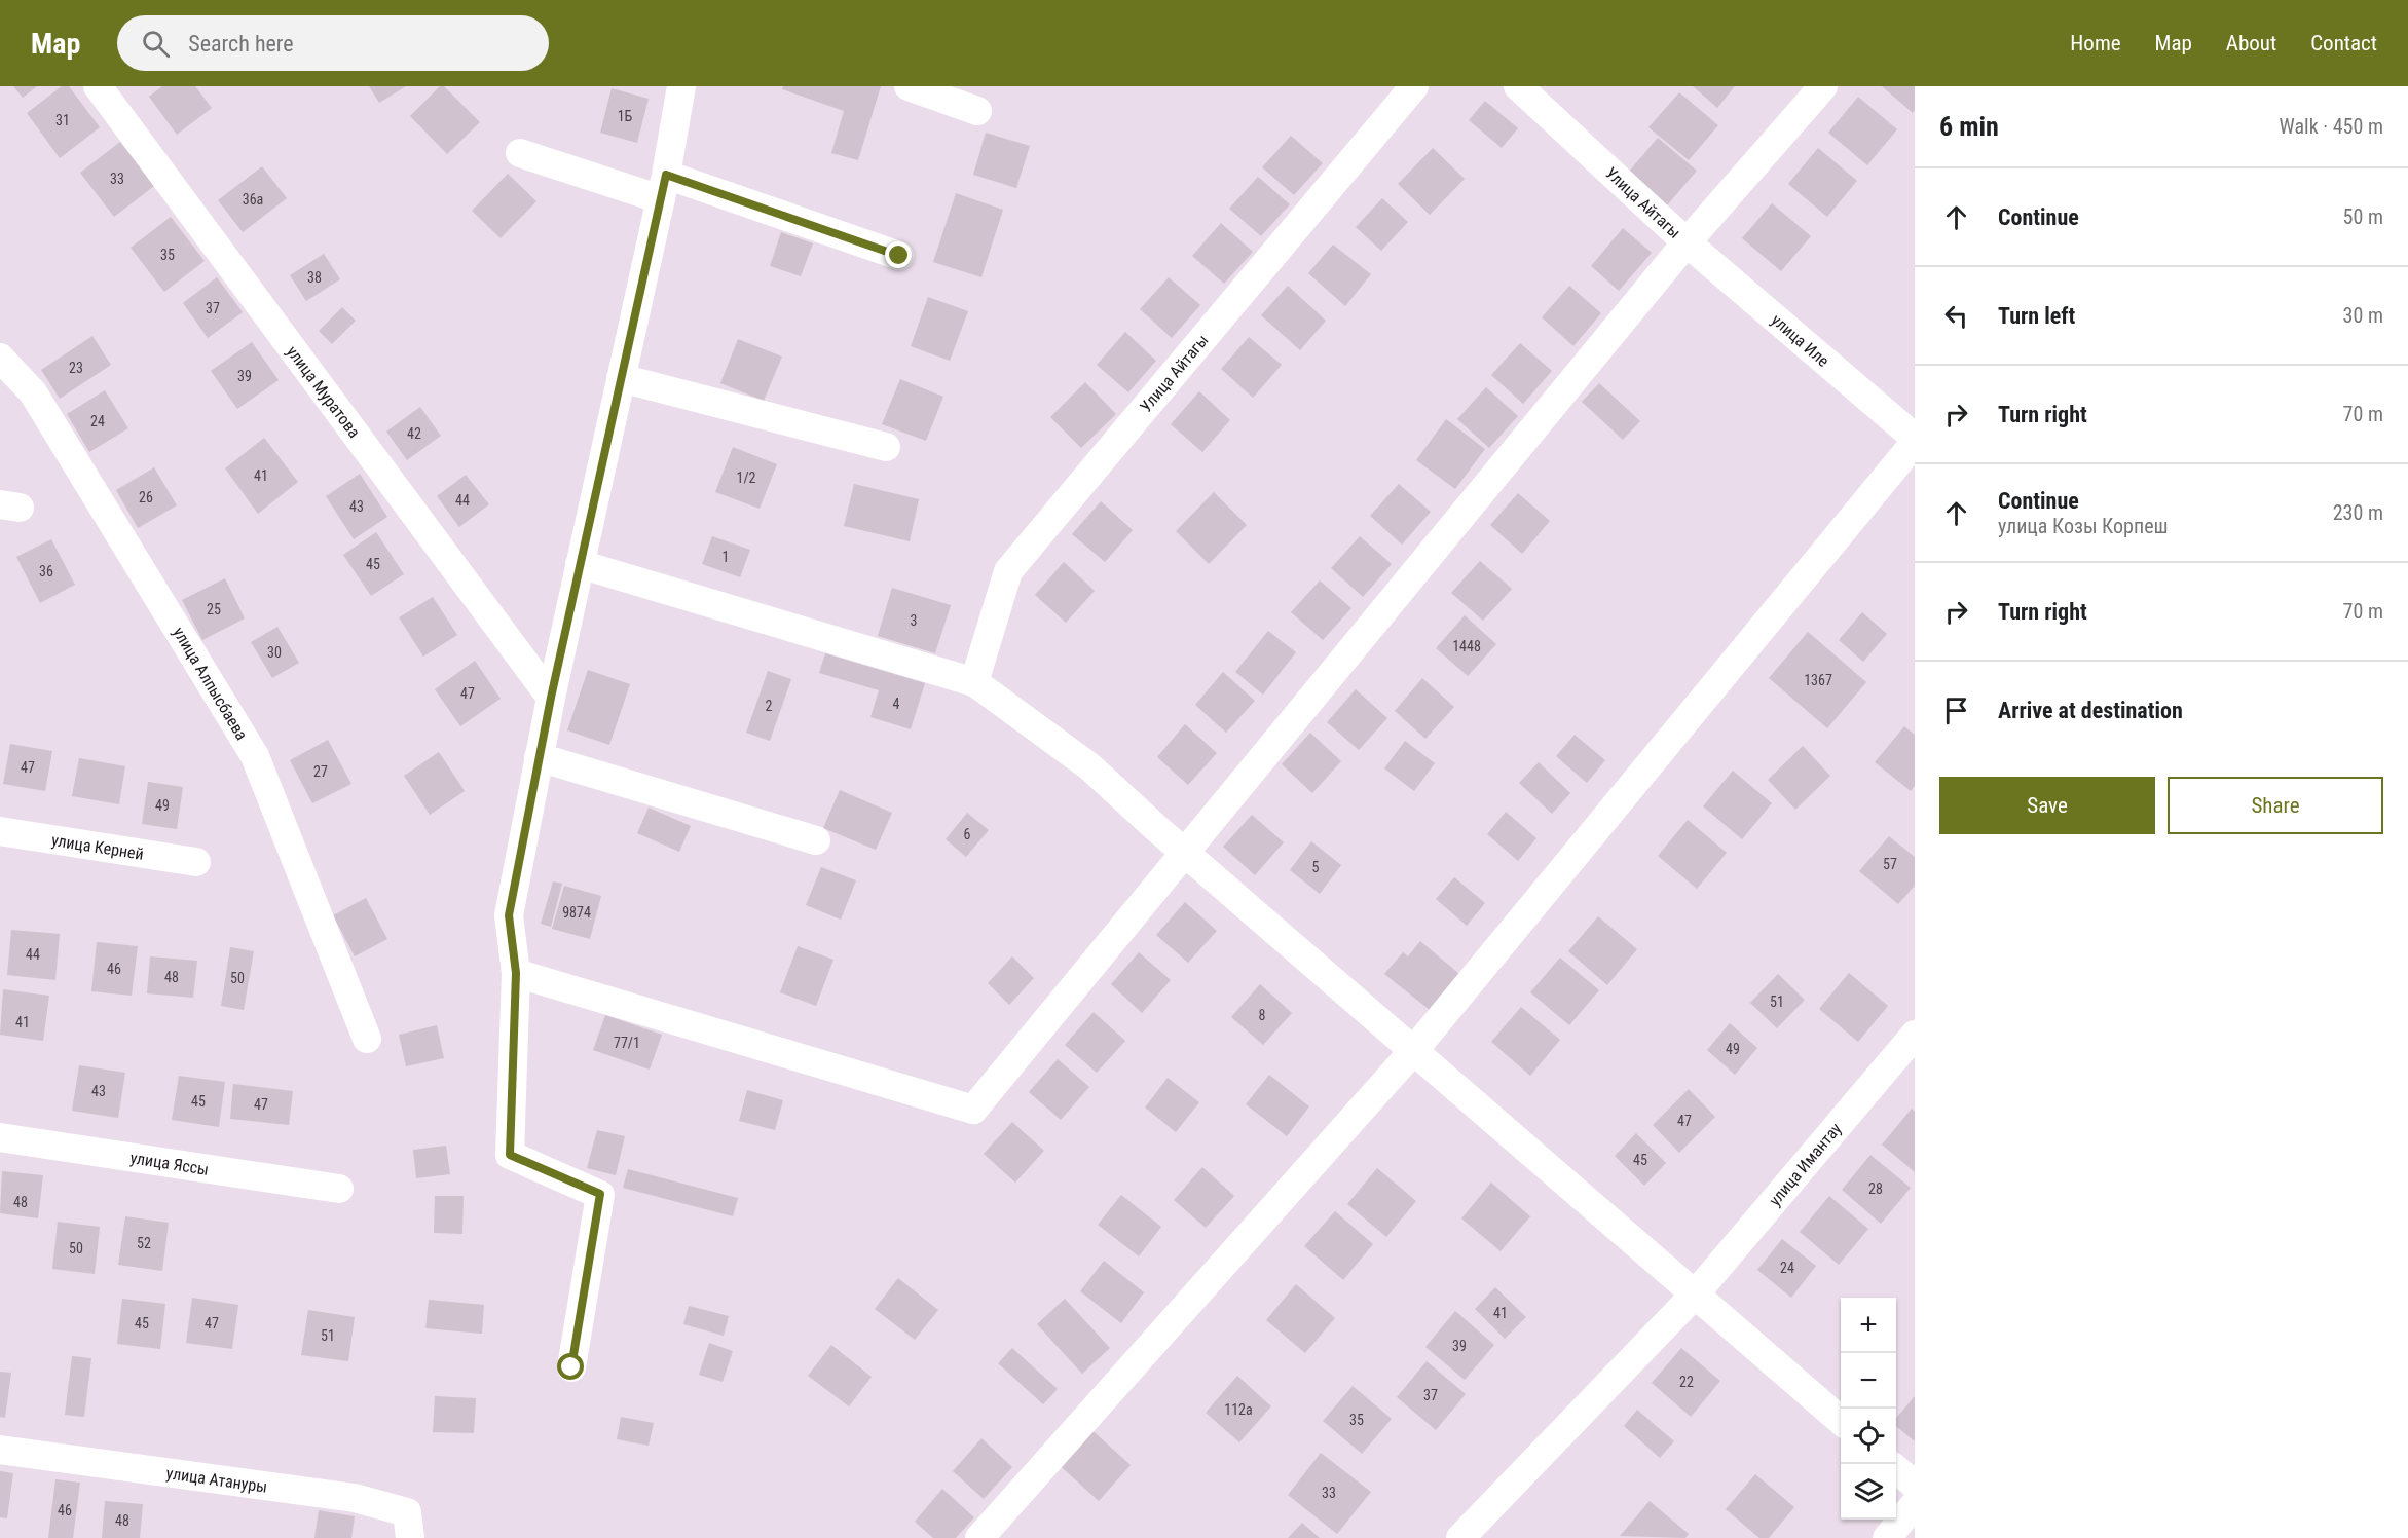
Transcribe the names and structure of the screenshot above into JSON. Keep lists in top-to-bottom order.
{
  "streets": {
    "street": [
      "Улица Айтагы",
      "улица Иле",
      "улица Муратова",
      "улица Алпысбаева",
      "улица Керней",
      "улица Яссы",
      "улица Имантау",
      "улица Атануры"
    ]
  },
  "crossings": [
    ["Улица Айтагы", "улица Иле"]
  ],
  "house_numbers": [
    "1Б",
    "31",
    "33",
    "36а",
    "35",
    "38",
    "37",
    "23",
    "39",
    "24",
    "42",
    "41",
    "1/2",
    "26",
    "44",
    "43",
    "1",
    "45",
    "36",
    "25",
    "3",
    "1448",
    "30",
    "1367",
    "47",
    "4",
    "2",
    "47",
    "27",
    "49",
    "6",
    "57",
    "5",
    "9874",
    "44",
    "46",
    "48",
    "50",
    "51",
    "8",
    "41",
    "77/1",
    "49",
    "43",
    "45",
    "47",
    "47",
    "45",
    "28",
    "48",
    "52",
    "50",
    "24",
    "41",
    "45",
    "47",
    "51",
    "39",
    "22",
    "37",
    "112а",
    "35",
    "33",
    "46",
    "48"
  ],
  "page": {
    "header": "Map",
    "search": "Search here",
    "nav": [
      "Home",
      "Map",
      "About",
      "Contact"
    ],
    "heading": ["6 min", "Walk · 450 m"],
    "list": [
      ["Continue", "50 m"],
      ["Turn left", "30 m"],
      ["Turn right", "70 m"],
      ["Continue", "улица Козы Корпеш", "230 m"],
      ["Turn right", "70 m"],
      "Arrive at destination"
    ],
    "buttons": ["Save", "Share"],
    "map_buttons": ["+", "−"]
  }
}
